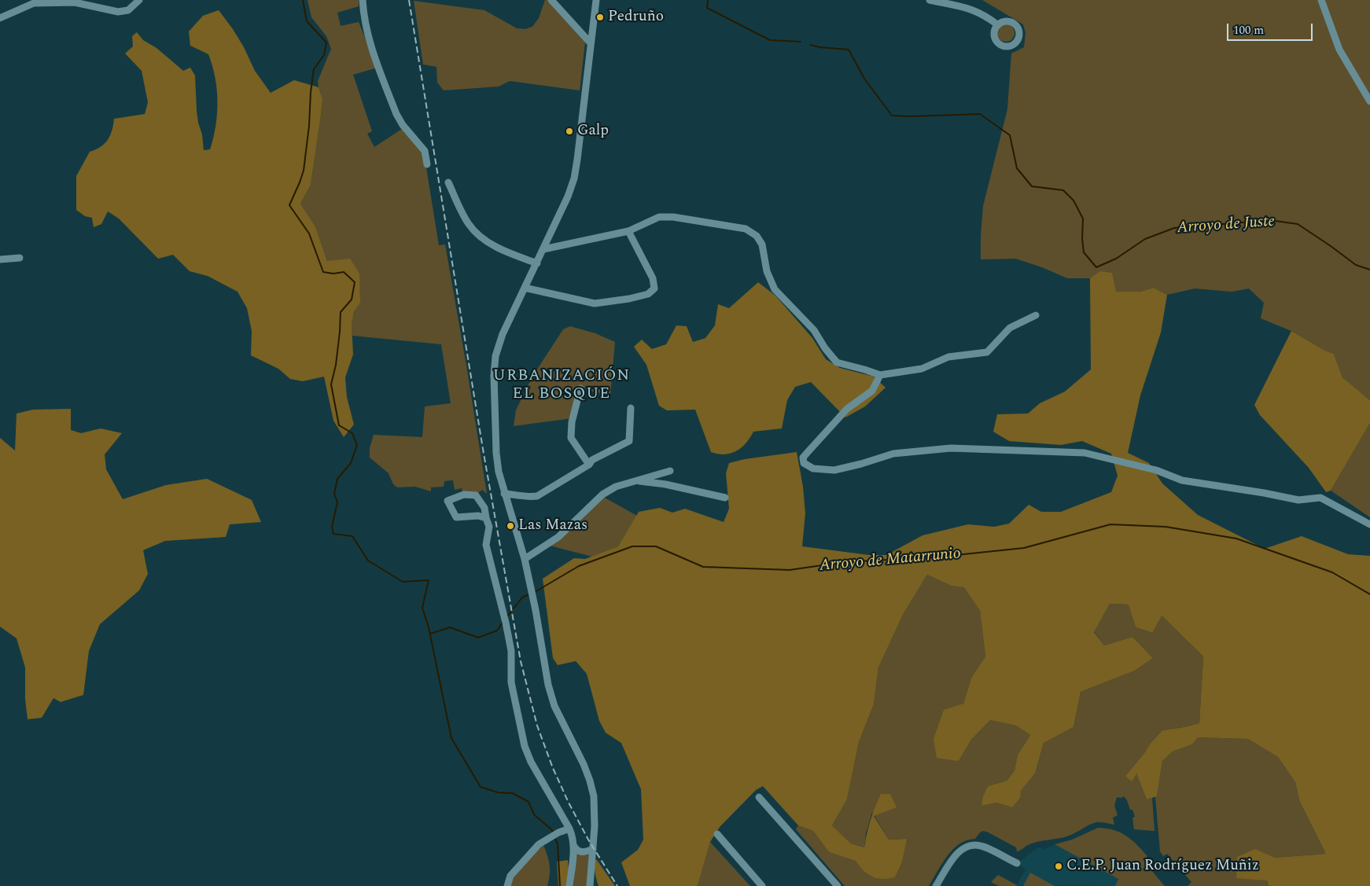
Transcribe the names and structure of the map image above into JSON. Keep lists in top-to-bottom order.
{
  "districts": ["URBANIZACIÓN EL BOSQUE"],
  "water": ["Arroyo de Juste", "Arroyo de Matarrunio"],
  "places": [
    "Pedruño",
    "Galp",
    "Las Mazas",
    "C.E.P. Juan Rodríguez Muñiz"
  ],
  "scale_bar": "100 m"
}
